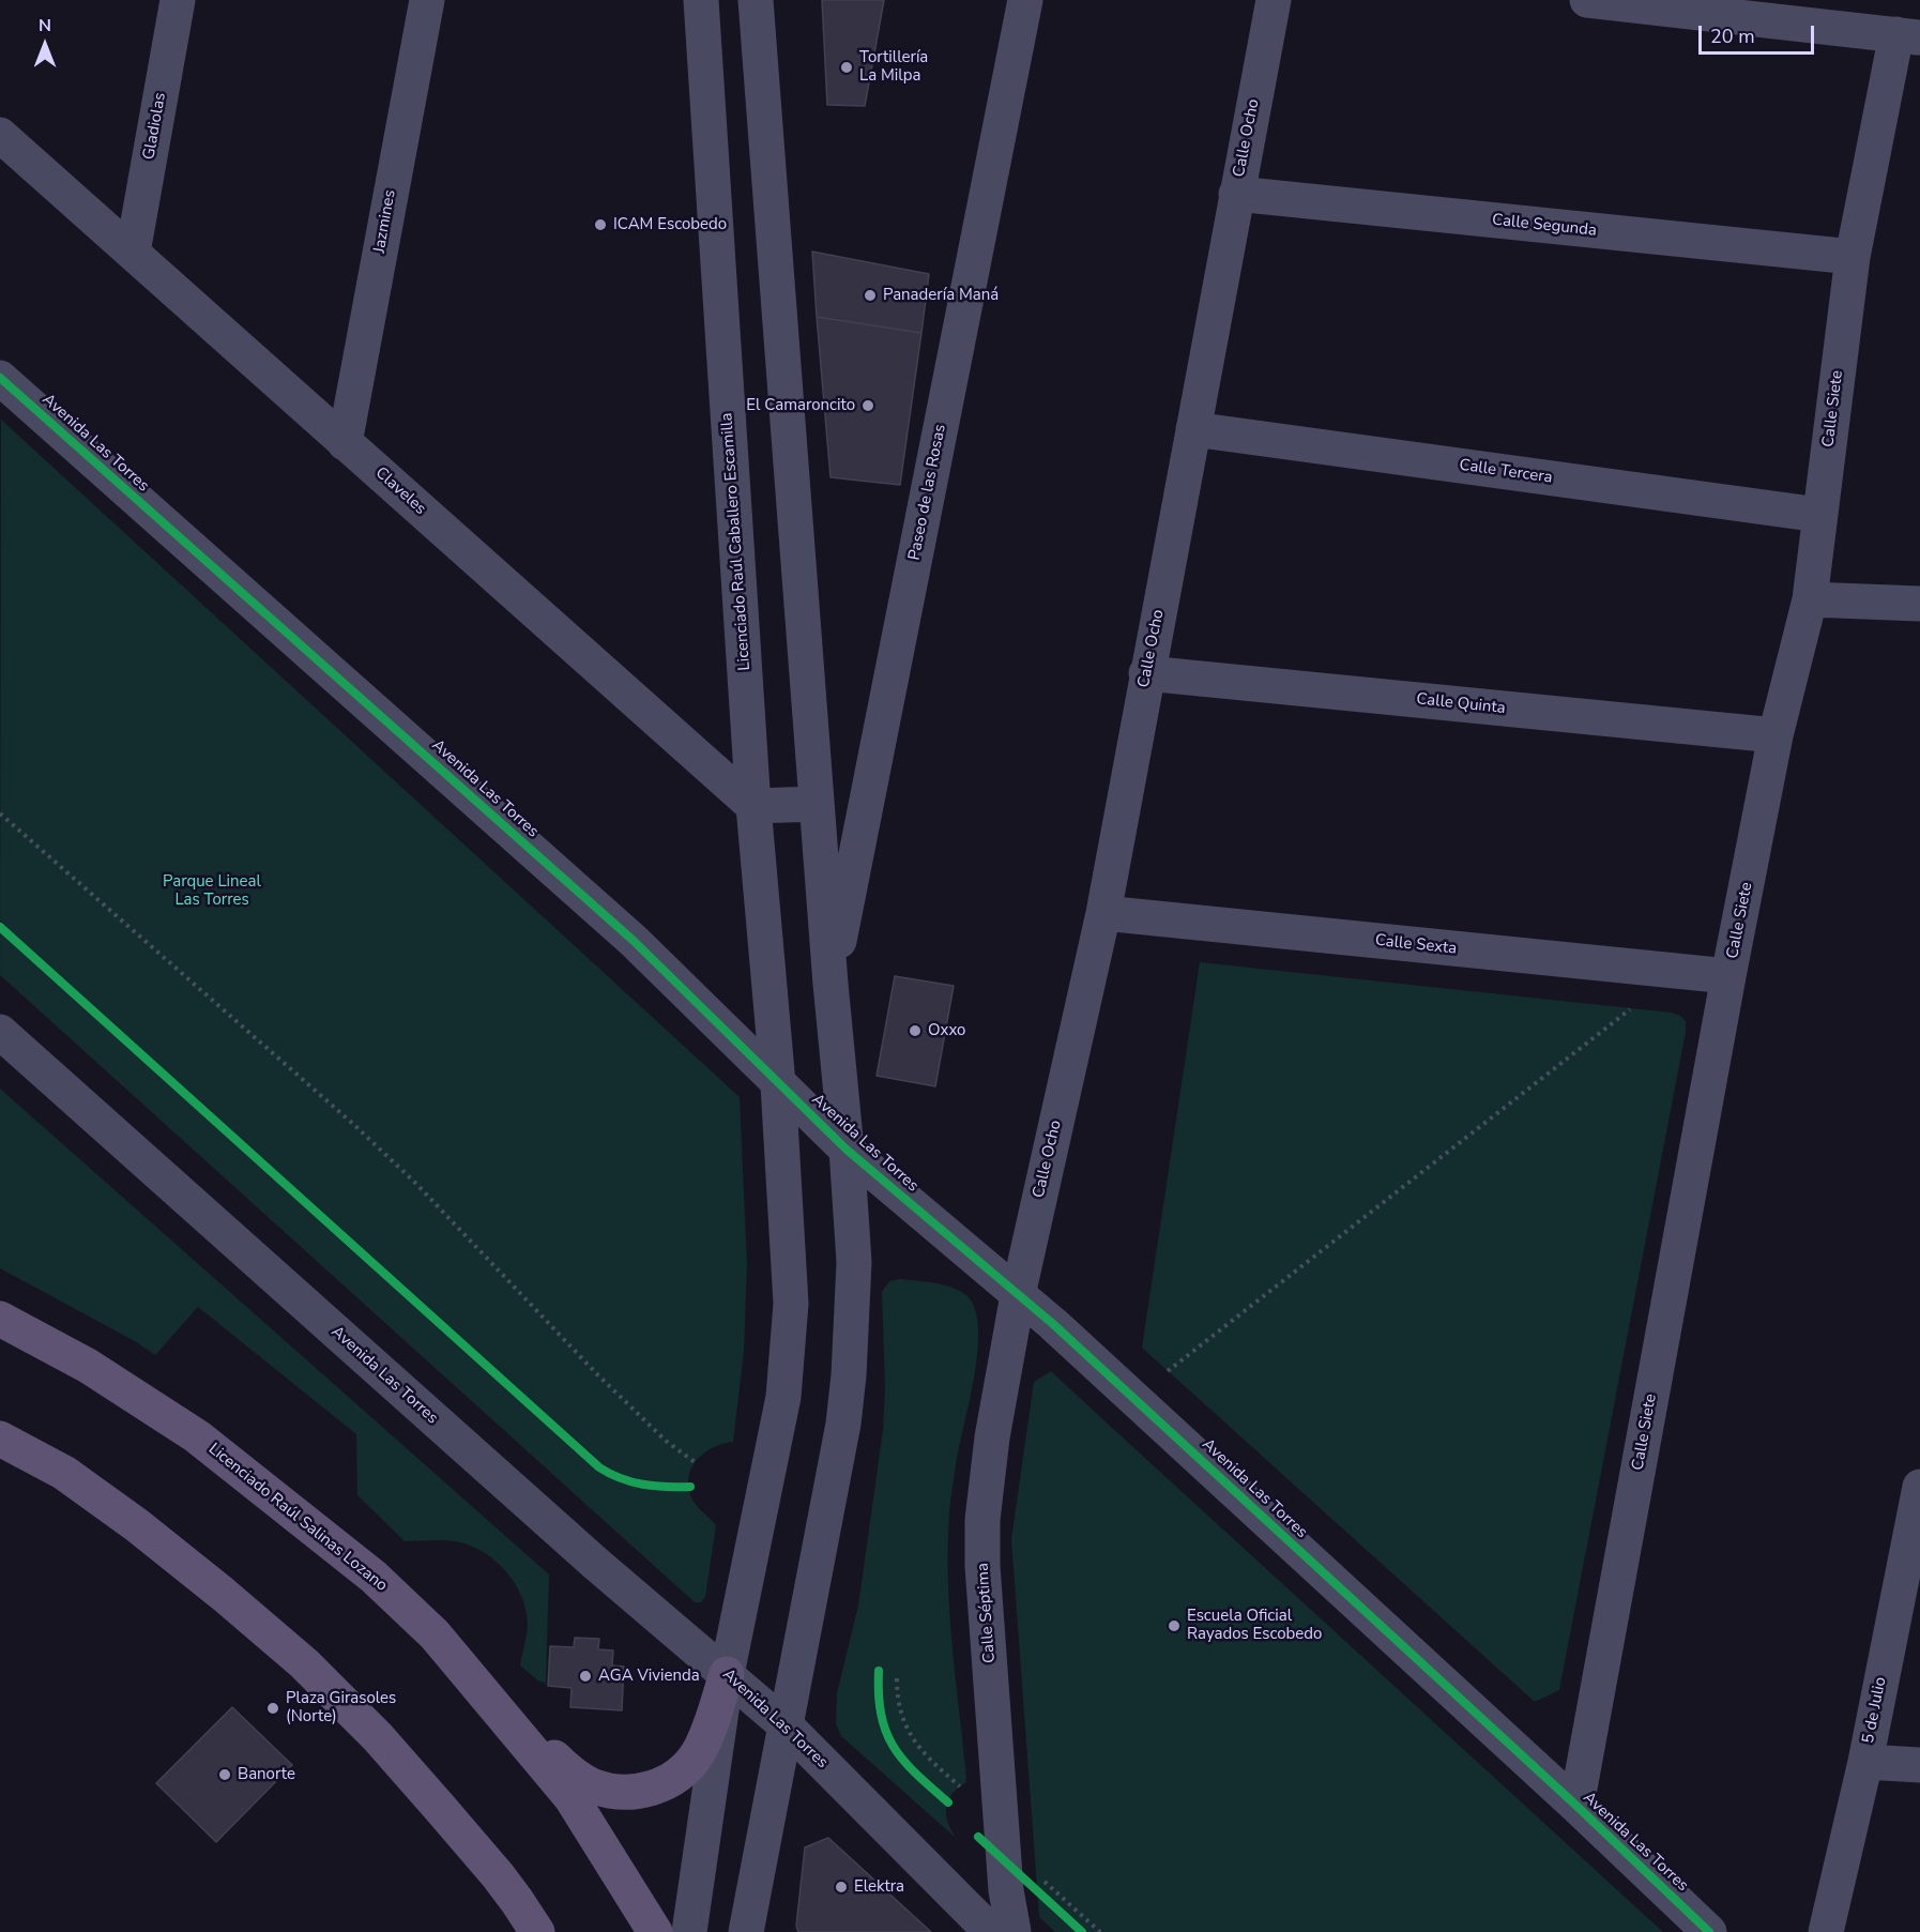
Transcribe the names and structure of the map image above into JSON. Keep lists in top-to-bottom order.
{
  "streets": {
    "main road": ["Licenciado Raúl Salinas Lozano"],
    "street": [
      "Gladiolas",
      "Calle Ocho",
      "Jazmines",
      "Calle Segunda",
      "Calle Siete",
      "Avenida Las Torres",
      "Calle Tercera",
      "Claveles",
      "Paseo de las Rosas",
      "Licenciado Raúl Caballero Escamilla",
      "Calle Quinta",
      "Calle Sexta",
      "Calle Séptima",
      "5 de Julio"
    ]
  },
  "crossings": [
    ["Gladiolas", "Claveles"],
    ["Calle Ocho", "Calle Segunda"],
    ["Calle Ocho", "Avenida Las Torres"],
    ["Calle Ocho", "Calle Tercera"],
    ["Calle Ocho", "Calle Quinta"],
    ["Calle Ocho", "Calle Sexta"],
    ["Calle Ocho", "Calle Séptima"],
    ["Jazmines", "Claveles"],
    ["Calle Segunda", "Calle Siete"],
    ["Calle Siete", "Avenida Las Torres"],
    ["Calle Siete", "Calle Tercera"],
    ["Calle Siete", "Calle Quinta"],
    ["Calle Siete", "Calle Sexta"],
    ["Avenida Las Torres", "Licenciado Raúl Caballero Escamilla"],
    ["Avenida Las Torres", "Calle Séptima"],
    ["Claveles", "Licenciado Raúl Caballero Escamilla"]
  ],
  "parks": ["Parque Lineal Las Torres"],
  "places": [
    "Tortillería La Milpa",
    "ICAM Escobedo",
    "Panadería Maná",
    "El Camaroncito",
    "Oxxo",
    "Escuela Oficial Rayados Escobedo",
    "AGA Vivienda",
    "Plaza Girasoles (Norte)",
    "Banorte",
    "Elektra"
  ],
  "scale_bar": "20 m",
  "north": "top"
}
